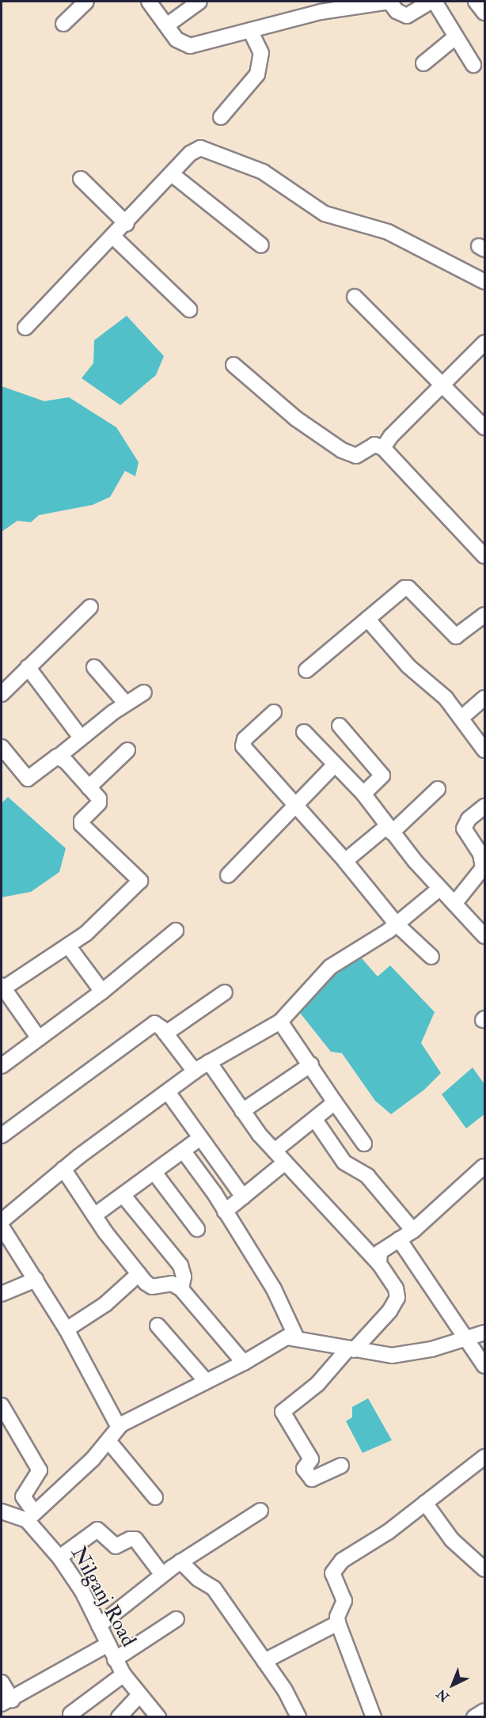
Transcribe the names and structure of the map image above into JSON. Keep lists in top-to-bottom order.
{
  "streets": {
    "street": ["Nilganj Road"]
  },
  "north": "bottom left"
}
